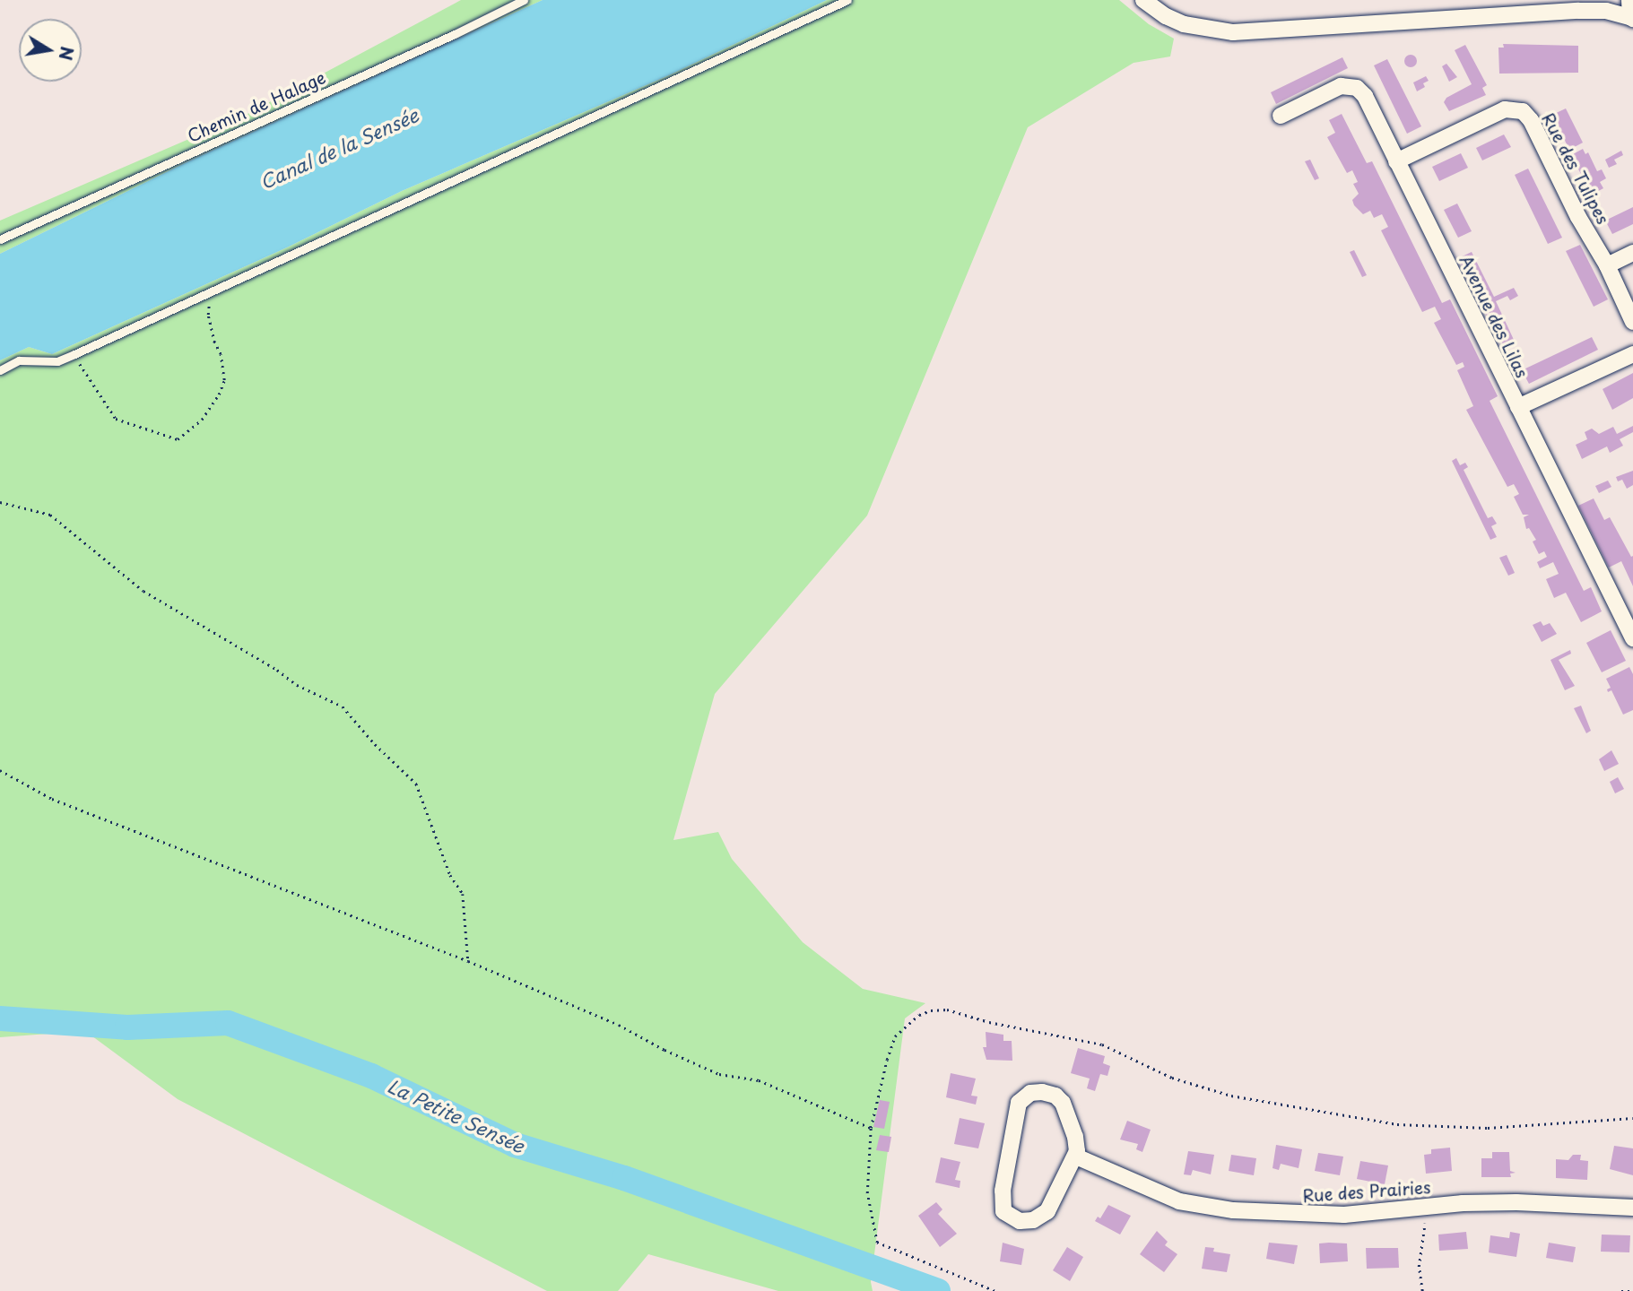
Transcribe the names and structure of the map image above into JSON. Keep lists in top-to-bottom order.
{
  "streets": {
    "street": ["Rue des Tulipes", "Avenue des Lilas", "Rue des Prairies"],
    "lane": ["Chemin de Halage"]
  },
  "crossings": [
    ["Rue des Tulipes", "Avenue des Lilas"]
  ],
  "water": ["Canal de la Sensée", "La Petite Sensée"],
  "north": "right"
}
